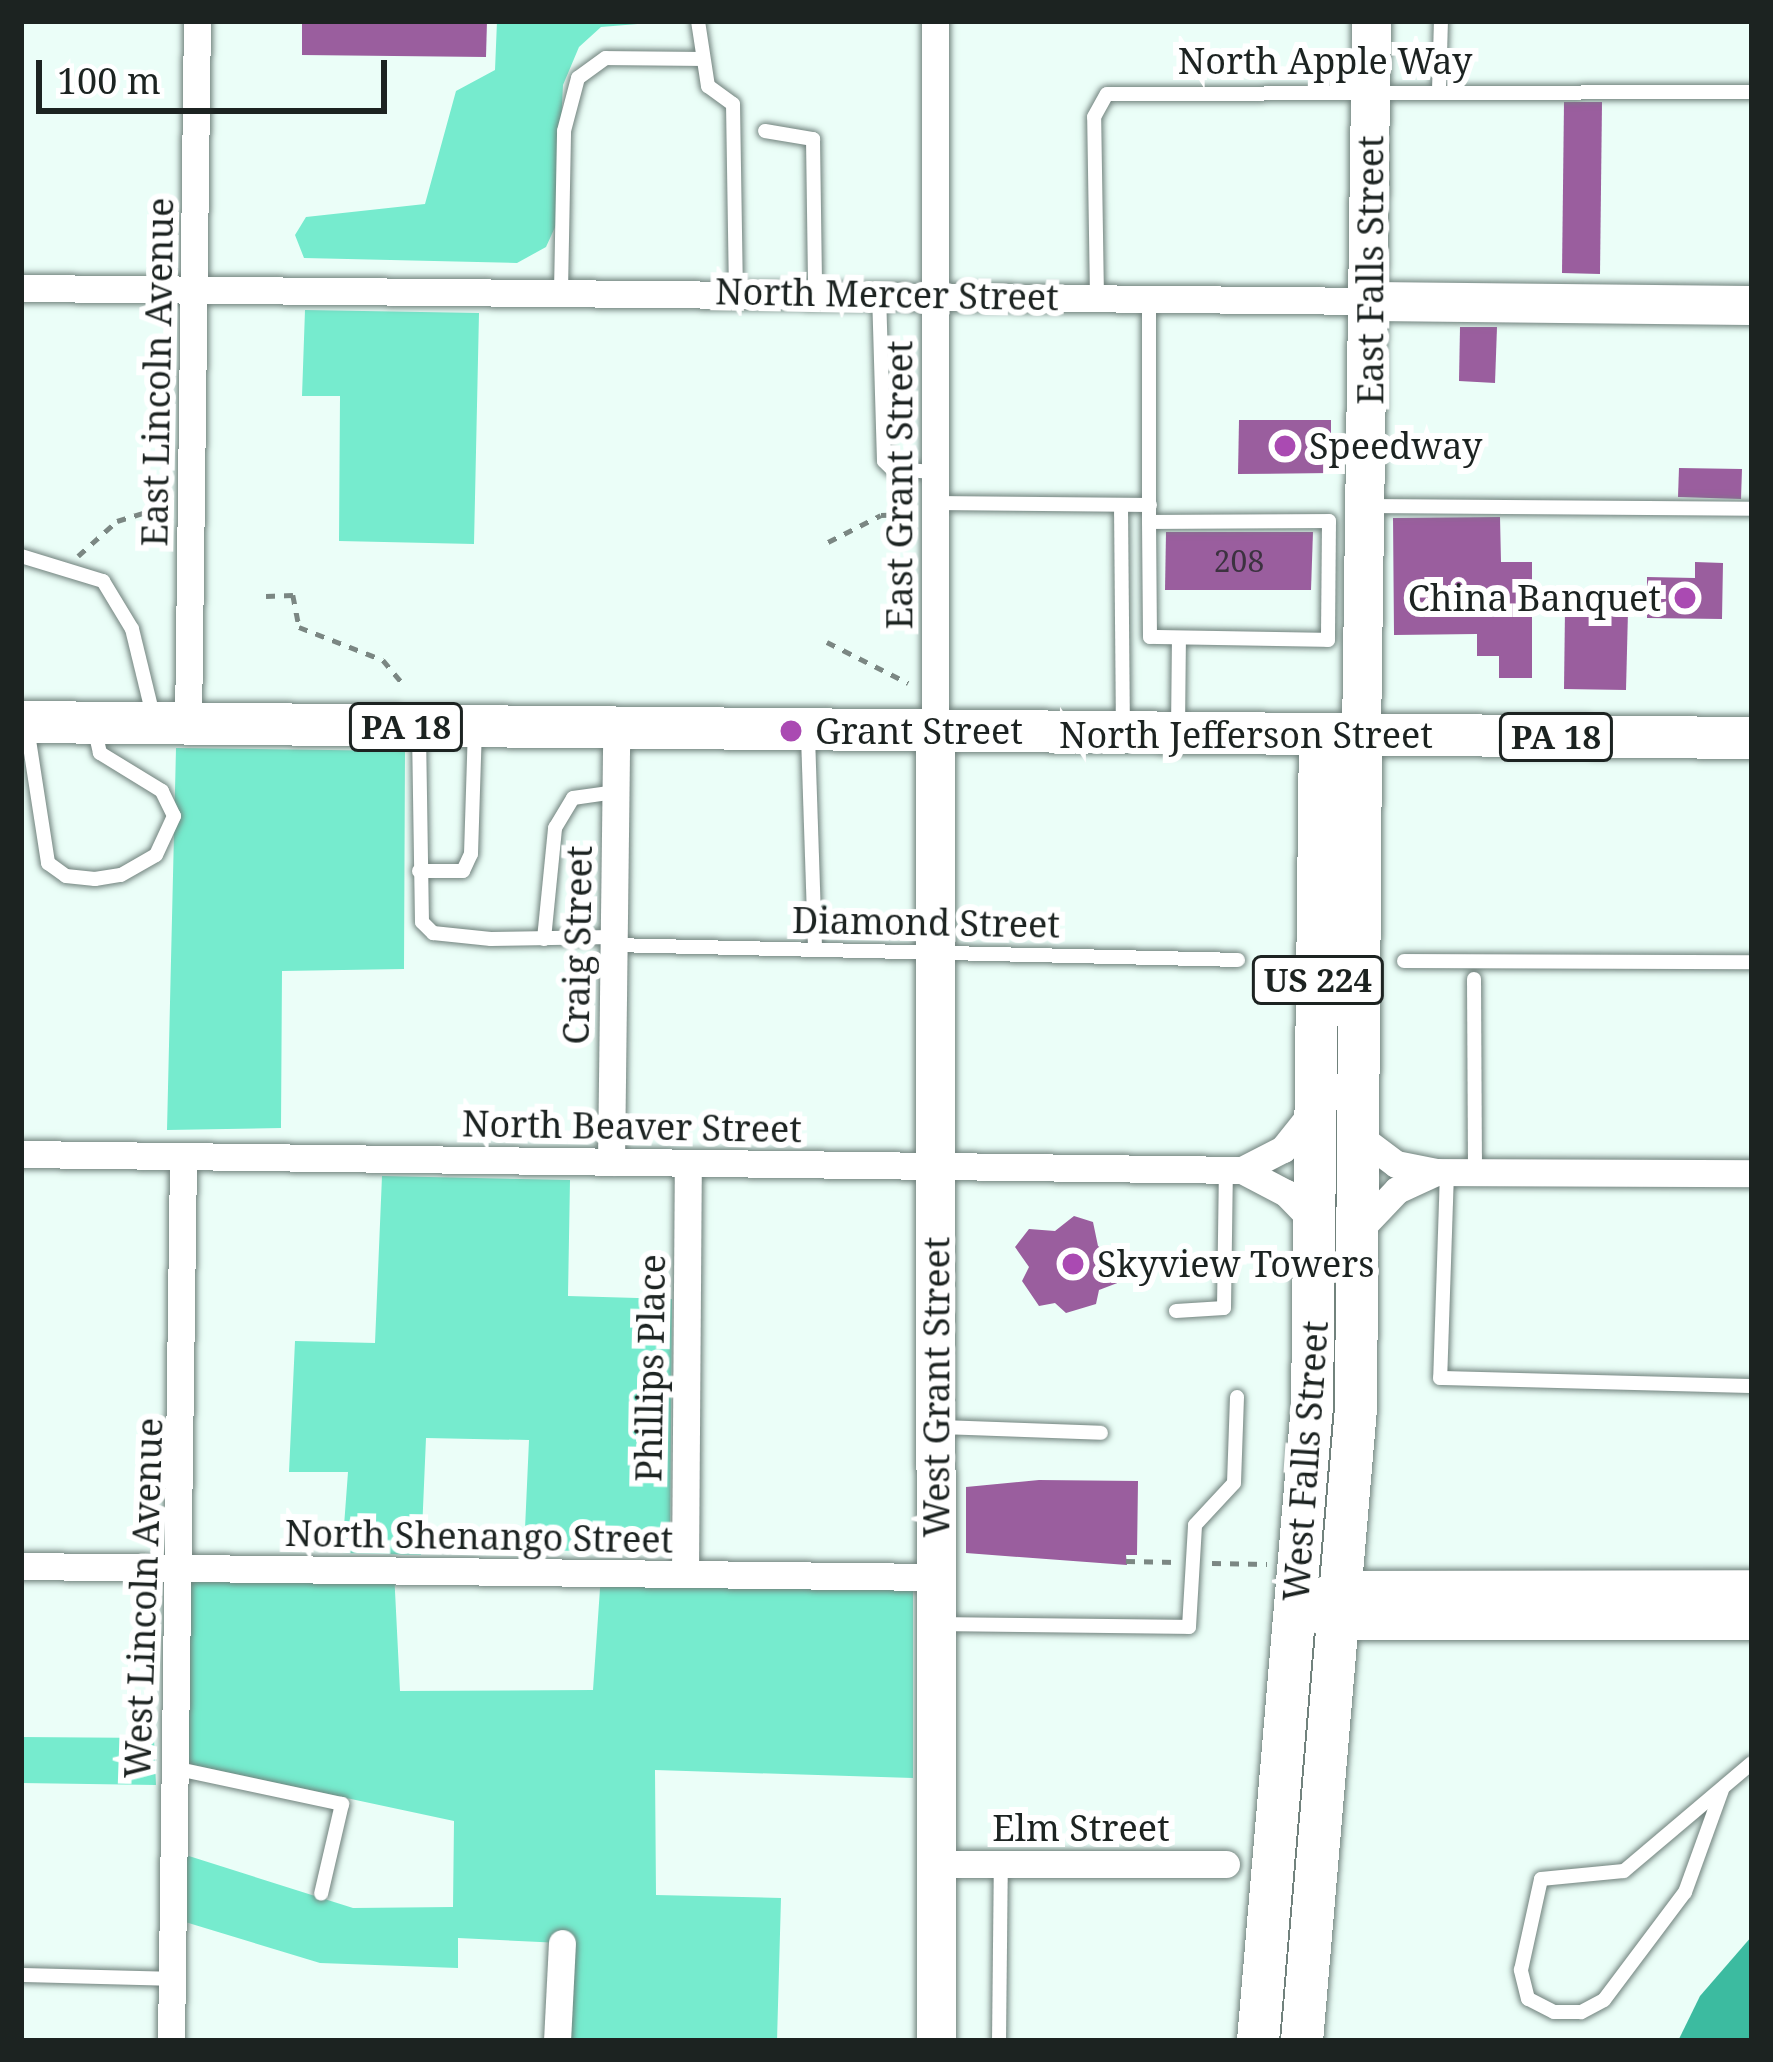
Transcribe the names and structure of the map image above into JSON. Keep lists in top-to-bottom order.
{
  "streets": {
    "main road": [
      "PA 18",
      "North Jefferson Street",
      "US 224",
      "West Falls Street"
    ],
    "street": [
      "East Falls Street",
      "North Mercer Street",
      "East Lincoln Avenue",
      "East Grant Street",
      "Craig Street",
      "North Beaver Street",
      "Phillips Place",
      "West Grant Street",
      "North Shenango Street",
      "West Lincoln Avenue",
      "Elm Street"
    ],
    "lane": ["North Apple Way", "Diamond Street"]
  },
  "crossings": [
    ["North Apple Way", "East Falls Street"],
    ["North Apple Way", "North Mercer Street"],
    ["East Falls Street", "North Mercer Street"],
    ["East Falls Street", "North Jefferson Street"],
    ["East Falls Street", "West Falls Street"],
    ["North Mercer Street", "East Lincoln Avenue"],
    ["North Mercer Street", "East Grant Street"],
    ["East Lincoln Avenue", "North Jefferson Street"],
    ["East Grant Street", "North Jefferson Street"],
    ["East Grant Street", "West Grant Street"],
    ["North Jefferson Street", "Craig Street"],
    ["North Jefferson Street", "West Grant Street"],
    ["North Jefferson Street", "West Falls Street"],
    ["Diamond Street", "Craig Street"],
    ["Diamond Street", "West Grant Street"],
    ["Craig Street", "North Beaver Street"],
    ["North Beaver Street", "Phillips Place"],
    ["North Beaver Street", "West Grant Street"],
    ["North Beaver Street", "West Lincoln Avenue"],
    ["Phillips Place", "North Shenango Street"],
    ["West Grant Street", "North Shenango Street"],
    ["West Grant Street", "Elm Street"],
    ["North Shenango Street", "West Lincoln Avenue"]
  ],
  "places": [
    "Speedway",
    "China Banquet",
    "Grant Street",
    "Skyview Towers"
  ],
  "house_numbers": ["208"],
  "scale_bar": "100 m"
}
